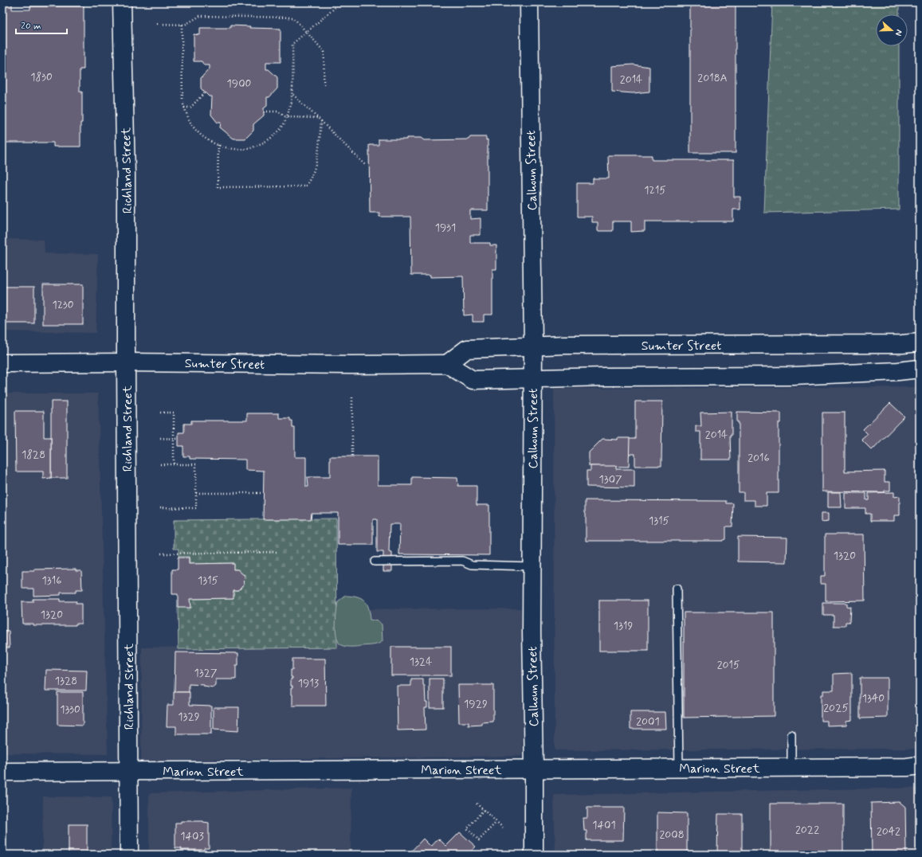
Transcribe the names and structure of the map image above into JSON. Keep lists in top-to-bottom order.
{
  "streets": {
    "street": [
      "Richland Street",
      "Calhoun Street",
      "Sumter Street",
      "Marion Street"
    ]
  },
  "crossings": [
    ["Richland Street", "Sumter Street"],
    ["Richland Street", "Marion Street"],
    ["Calhoun Street", "Sumter Street"],
    ["Calhoun Street", "Marion Street"]
  ],
  "house_numbers": [
    "1830",
    "2018A",
    "2014",
    "1900",
    "1215",
    "1931",
    "1230",
    "2014",
    "1828",
    "2016",
    "1307",
    "1315",
    "1320",
    "1316",
    "1315",
    "1320",
    "1319",
    "1324",
    "2015",
    "1327",
    "1328",
    "1913",
    "1340",
    "1929",
    "2025",
    "1330",
    "1329",
    "2001",
    "1401",
    "2022",
    "2042",
    "2008",
    "1403"
  ],
  "scale_bar": "20 m",
  "north": "right"
}
